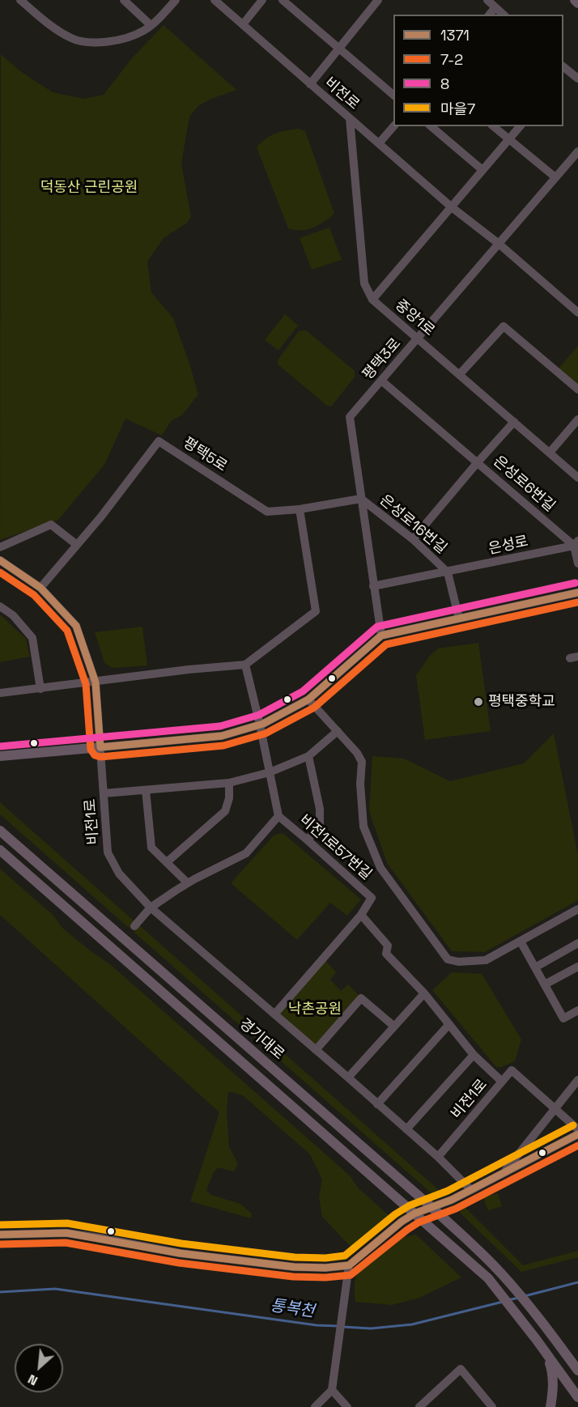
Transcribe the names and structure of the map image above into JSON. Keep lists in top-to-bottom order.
{
  "streets": {
    "main road": ["경기대로"],
    "street": [
      "비전로",
      "중앙1로",
      "평택3로",
      "평택5로",
      "은성로6번길",
      "은성로16번길",
      "은성로",
      "비전1로",
      "비전1로57번길"
    ]
  },
  "crossings": [
    ["비전로", "중앙1로"],
    ["비전로", "평택3로"],
    ["중앙1로", "평택3로"],
    ["중앙1로", "은성로6번길"],
    ["평택3로", "평택5로"],
    ["평택3로", "은성로6번길"],
    ["평택3로", "은성로16번길"],
    ["평택3로", "은성로"],
    ["평택5로", "은성로16번길"],
    ["은성로6번길", "은성로16번길"],
    ["은성로6번길", "은성로"],
    ["은성로16번길", "은성로"]
  ],
  "water": ["통복천"],
  "parks": ["덕동산 근린공원", "낙촌공원"],
  "places": ["평택중학교"],
  "lines": [
    "transit line 1371",
    "transit line 7-2",
    "transit line 8",
    "transit line 마을7"
  ],
  "legend": [
    "1371",
    "7-2",
    "8",
    "마을7"
  ],
  "north": "bottom left"
}
